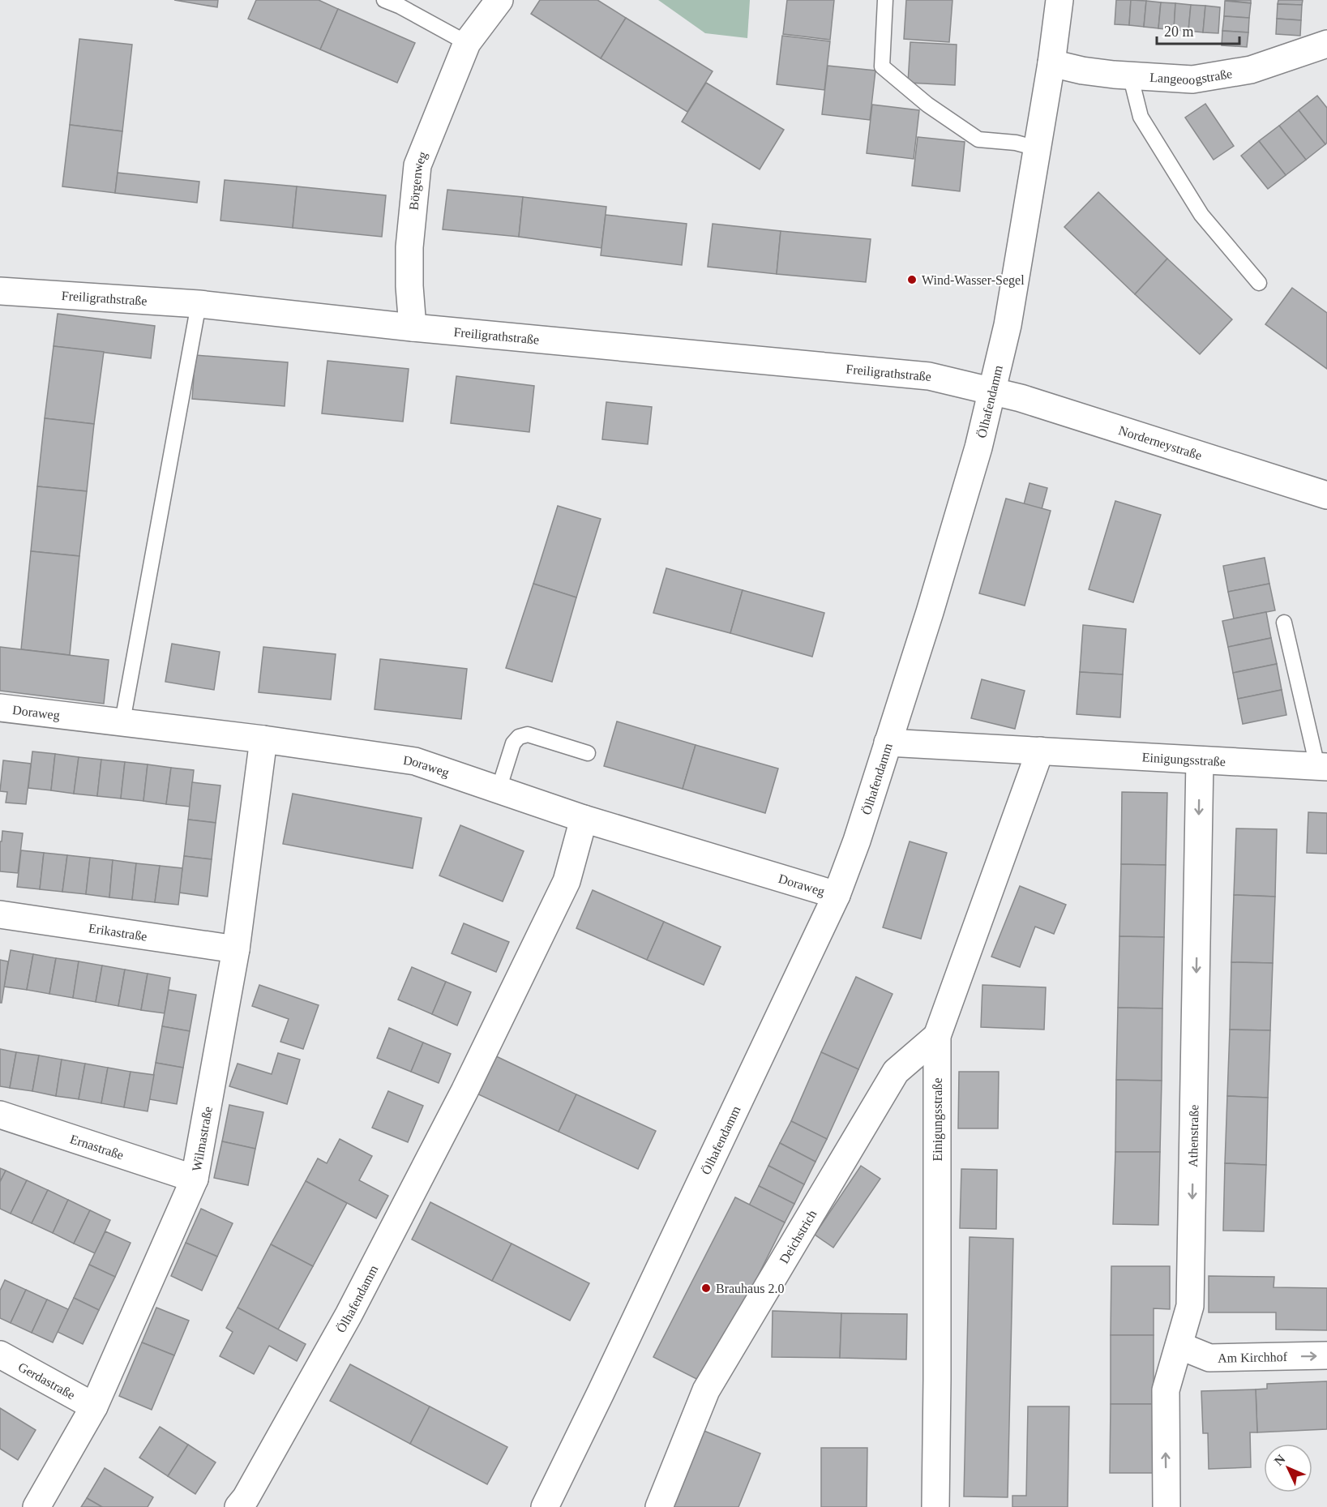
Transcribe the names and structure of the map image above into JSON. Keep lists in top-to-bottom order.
{
  "streets": {
    "street": [
      "Langeoogstraße",
      "Börgenweg",
      "Freiligrathstraße",
      "Ölhafendamm",
      "Norderneystraße",
      "Doraweg",
      "Einigungsstraße",
      "Erikastraße",
      "Athenstraße",
      "Wilmastraße",
      "Ernastraße",
      "Deichstrich",
      "Am Kirchhof",
      "Gerdastraße"
    ]
  },
  "crossings": [
    ["Langeoogstraße", "Ölhafendamm"],
    ["Börgenweg", "Freiligrathstraße"],
    ["Freiligrathstraße", "Ölhafendamm"],
    ["Freiligrathstraße", "Norderneystraße"],
    ["Ölhafendamm", "Norderneystraße"],
    ["Ölhafendamm", "Doraweg"],
    ["Ölhafendamm", "Einigungsstraße"],
    ["Doraweg", "Wilmastraße"],
    ["Einigungsstraße", "Athenstraße"],
    ["Einigungsstraße", "Deichstrich"],
    ["Erikastraße", "Wilmastraße"],
    ["Athenstraße", "Am Kirchhof"],
    ["Wilmastraße", "Ernastraße"],
    ["Wilmastraße", "Gerdastraße"]
  ],
  "one_way": ["Am Kirchhof"],
  "places": ["Wind-Wasser-Segel", "Brauhaus 2.0"],
  "scale_bar": "20 m",
  "north": "top left"
}
